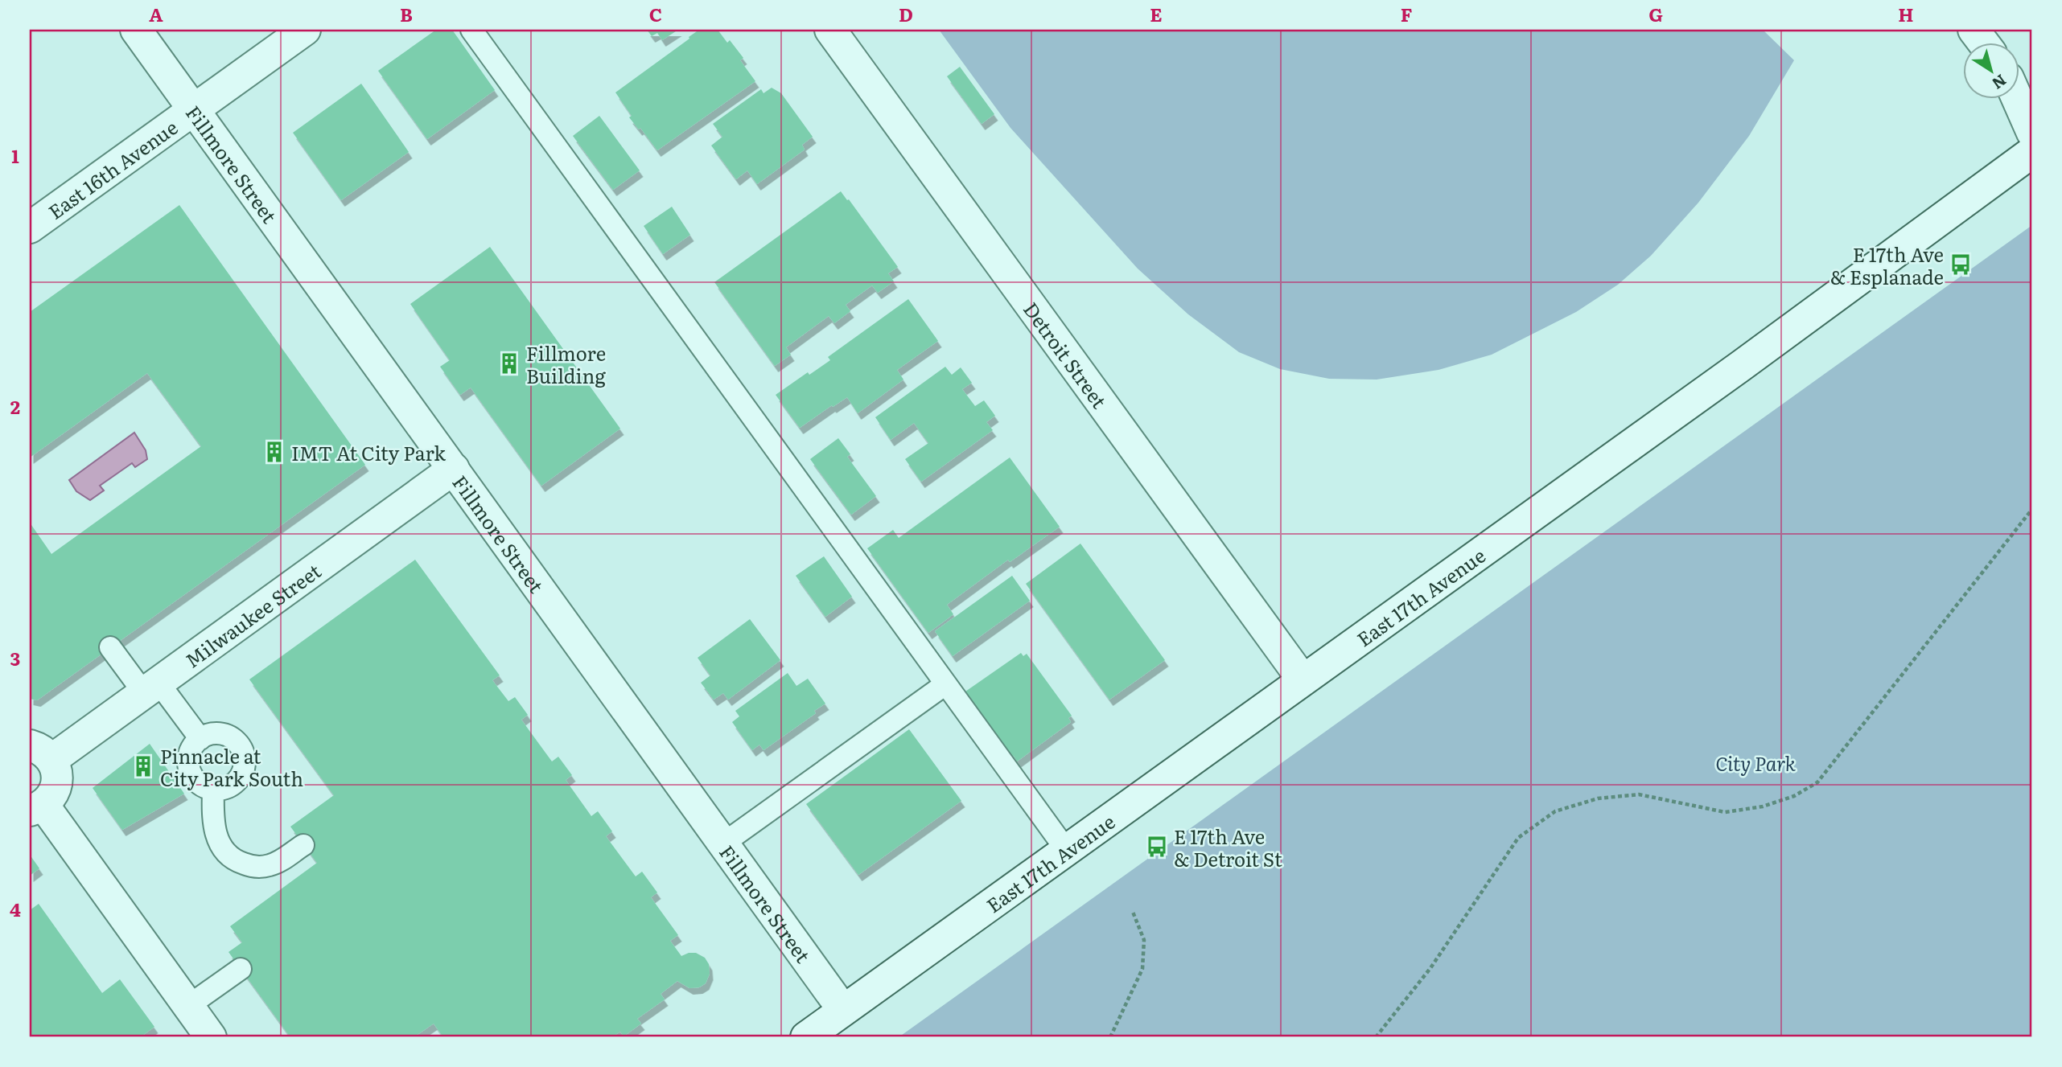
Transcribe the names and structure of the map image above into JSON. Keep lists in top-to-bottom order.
{
  "streets": {
    "street": [
      "Fillmore Street",
      "East 16th Avenue",
      "Detroit Street",
      "East 17th Avenue",
      "Milwaukee Street"
    ]
  },
  "crossings": [
    ["Fillmore Street", "East 16th Avenue"],
    ["Fillmore Street", "East 17th Avenue"],
    ["Fillmore Street", "Milwaukee Street"],
    ["Detroit Street", "East 17th Avenue"]
  ],
  "parks": ["City Park"],
  "places": {
    "bus stop": ["E 17th Ave & Esplanade", "E 17th Ave & Detroit St"],
    "building": ["Fillmore Building", "IMT At City Park", "Pinnacle at City Park South"]
  },
  "north": "bottom right",
  "grid": {
    "columns": [
      "A",
      "B",
      "C",
      "D",
      "E",
      "F",
      "G",
      "H"
    ],
    "rows": [
      "1",
      "2",
      "3",
      "4"
    ]
  }
}
